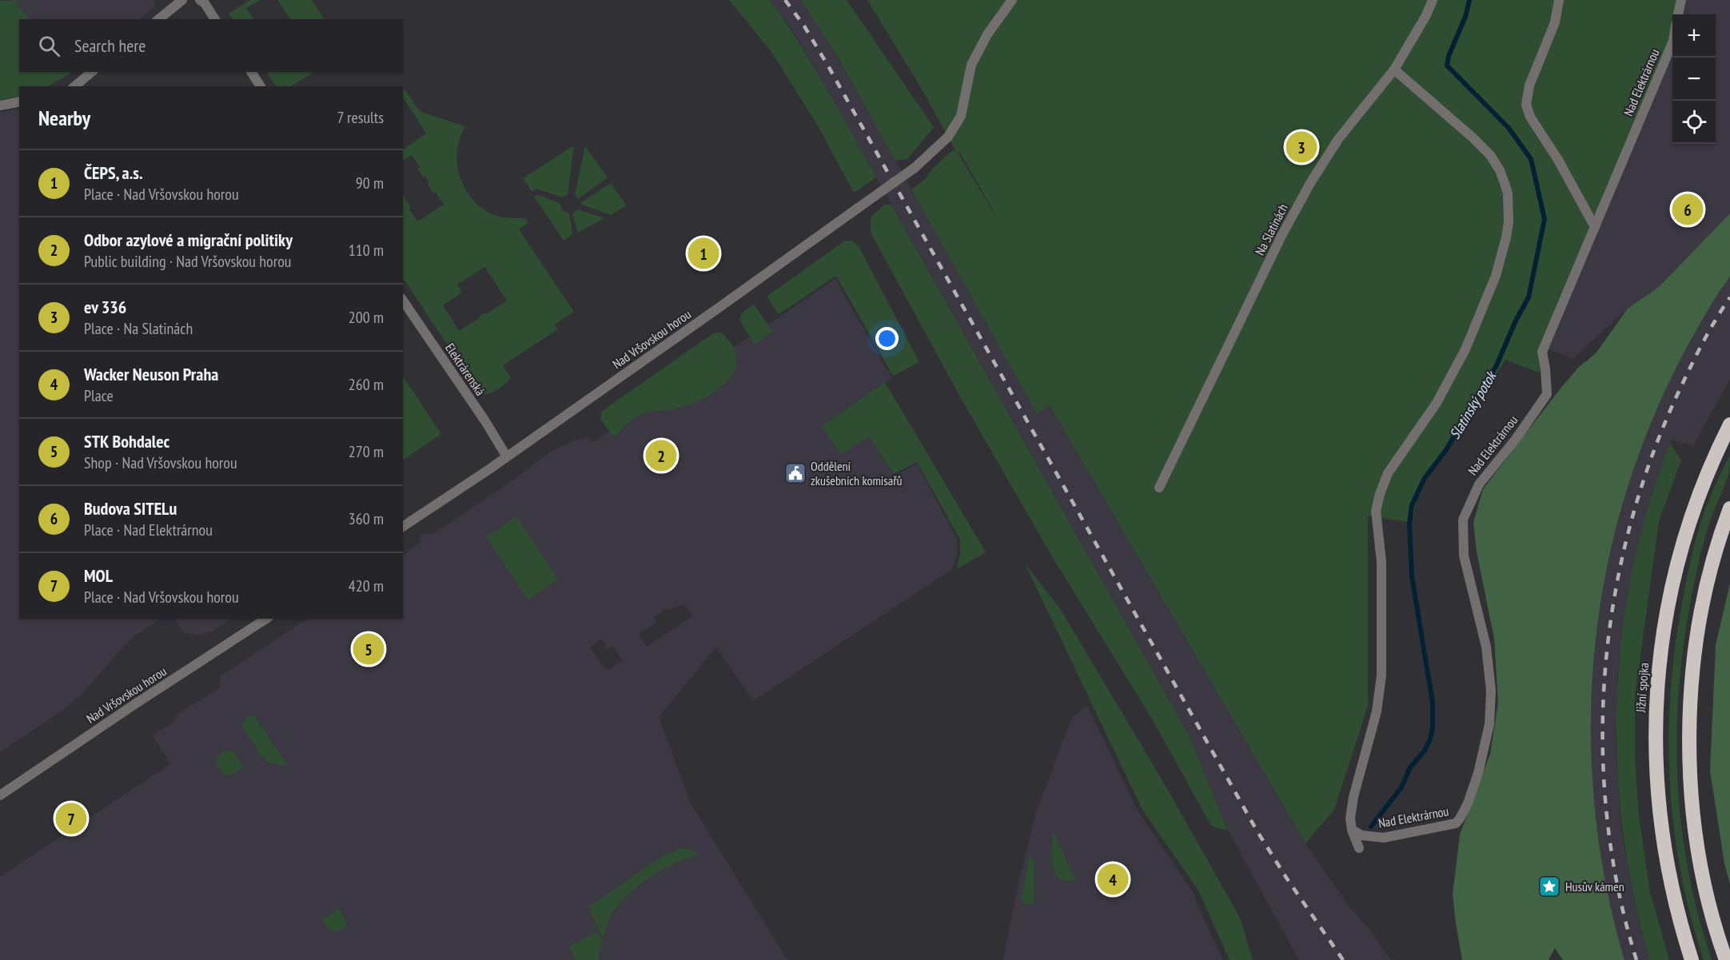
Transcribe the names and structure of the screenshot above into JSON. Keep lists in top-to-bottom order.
{
  "streets": {
    "highway": ["Jižní spojka"],
    "street": [
      "Nad Elektrárnou",
      "Na Slatinách",
      "Nad Vršovskou horou",
      "Elektrárenská"
    ]
  },
  "crossings": [
    ["Nad Vršovskou horou", "Elektrárenská"]
  ],
  "water": ["Slatinský potok"],
  "places": {
    "public building": ["Oddělení zkušebních komisařů"],
    "place": ["Husův kámen"]
  },
  "page": {
    "map_buttons": ["+", "−"],
    "search": "Search here",
    "heading": ["Nearby", "7 results"],
    "pins": [
      "3",
      "6",
      "1",
      "2",
      "5",
      "7",
      "4"
    ],
    "list": [
      {
        "mark": "1",
        "name": "ČEPS, a.s.",
        "note": "Place · Nad Vršovskou horou",
        "value": "90 m"
      },
      {
        "mark": "2",
        "name": "Odbor azylové a migrační politiky",
        "note": "Public building · Nad Vršovskou horou",
        "value": "110 m"
      },
      {
        "mark": "3",
        "name": "ev 336",
        "note": "Place · Na Slatinách",
        "value": "200 m"
      },
      {
        "mark": "4",
        "name": "Wacker Neuson Praha",
        "note": "Place",
        "value": "260 m"
      },
      {
        "mark": "5",
        "name": "STK Bohdalec",
        "note": "Shop · Nad Vršovskou horou",
        "value": "270 m"
      },
      {
        "mark": "6",
        "name": "Budova SITELu",
        "note": "Place · Nad Elektrárnou",
        "value": "360 m"
      },
      {
        "mark": "7",
        "name": "MOL",
        "note": "Place · Nad Vršovskou horou",
        "value": "420 m"
      }
    ]
  }
}
